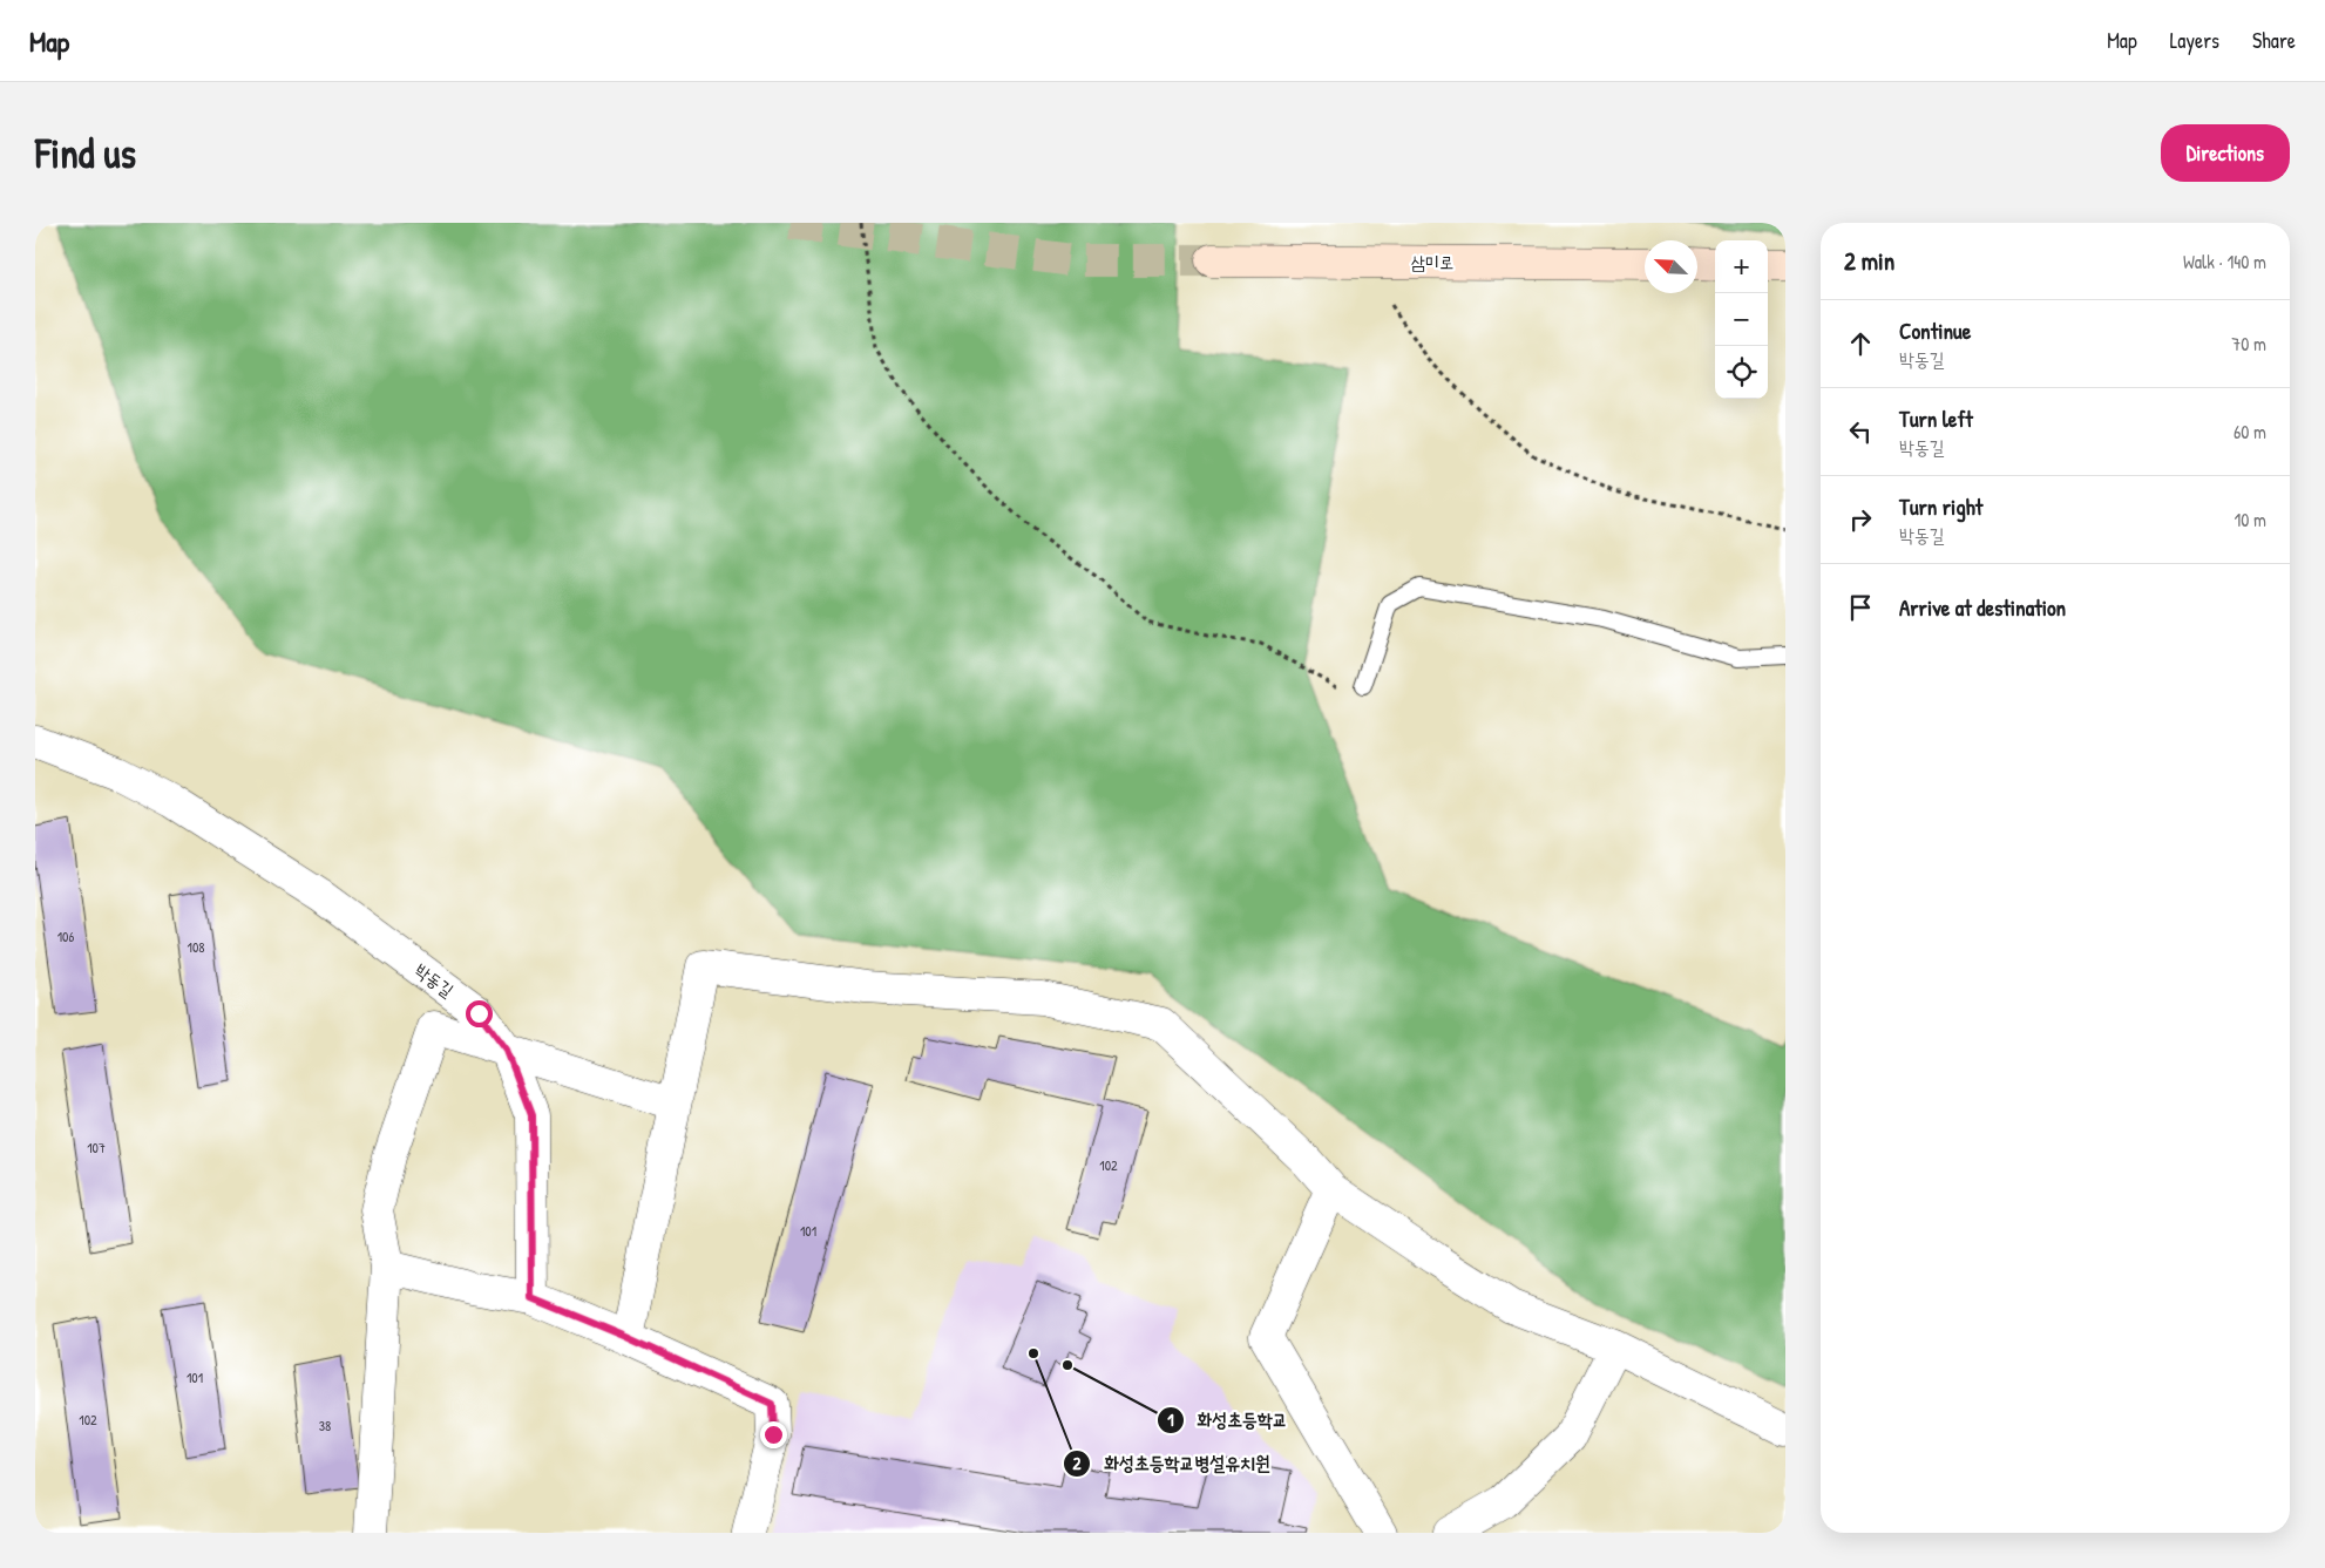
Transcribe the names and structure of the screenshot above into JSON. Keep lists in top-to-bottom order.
{
  "streets": {
    "street": ["삼미로", "박동길"]
  },
  "places": ["화성초등학교병설유치원", "화성초등학교"],
  "house_numbers": [
    "106",
    "108",
    "107",
    "102",
    "101",
    "101",
    "102",
    "38"
  ],
  "north": "top left",
  "page": {
    "header": "Map",
    "nav": ["Map", "Layers", "Share"],
    "buttons": "Directions",
    "title": "Find us",
    "heading": ["2 min", "Walk · 140 m"],
    "map_buttons": ["+", "−"],
    "list": [
      ["Continue", "박동길", "70 m"],
      ["Turn left", "박동길", "60 m"],
      ["Turn right", "박동길", "10 m"],
      "Arrive at destination"
    ]
  }
}
